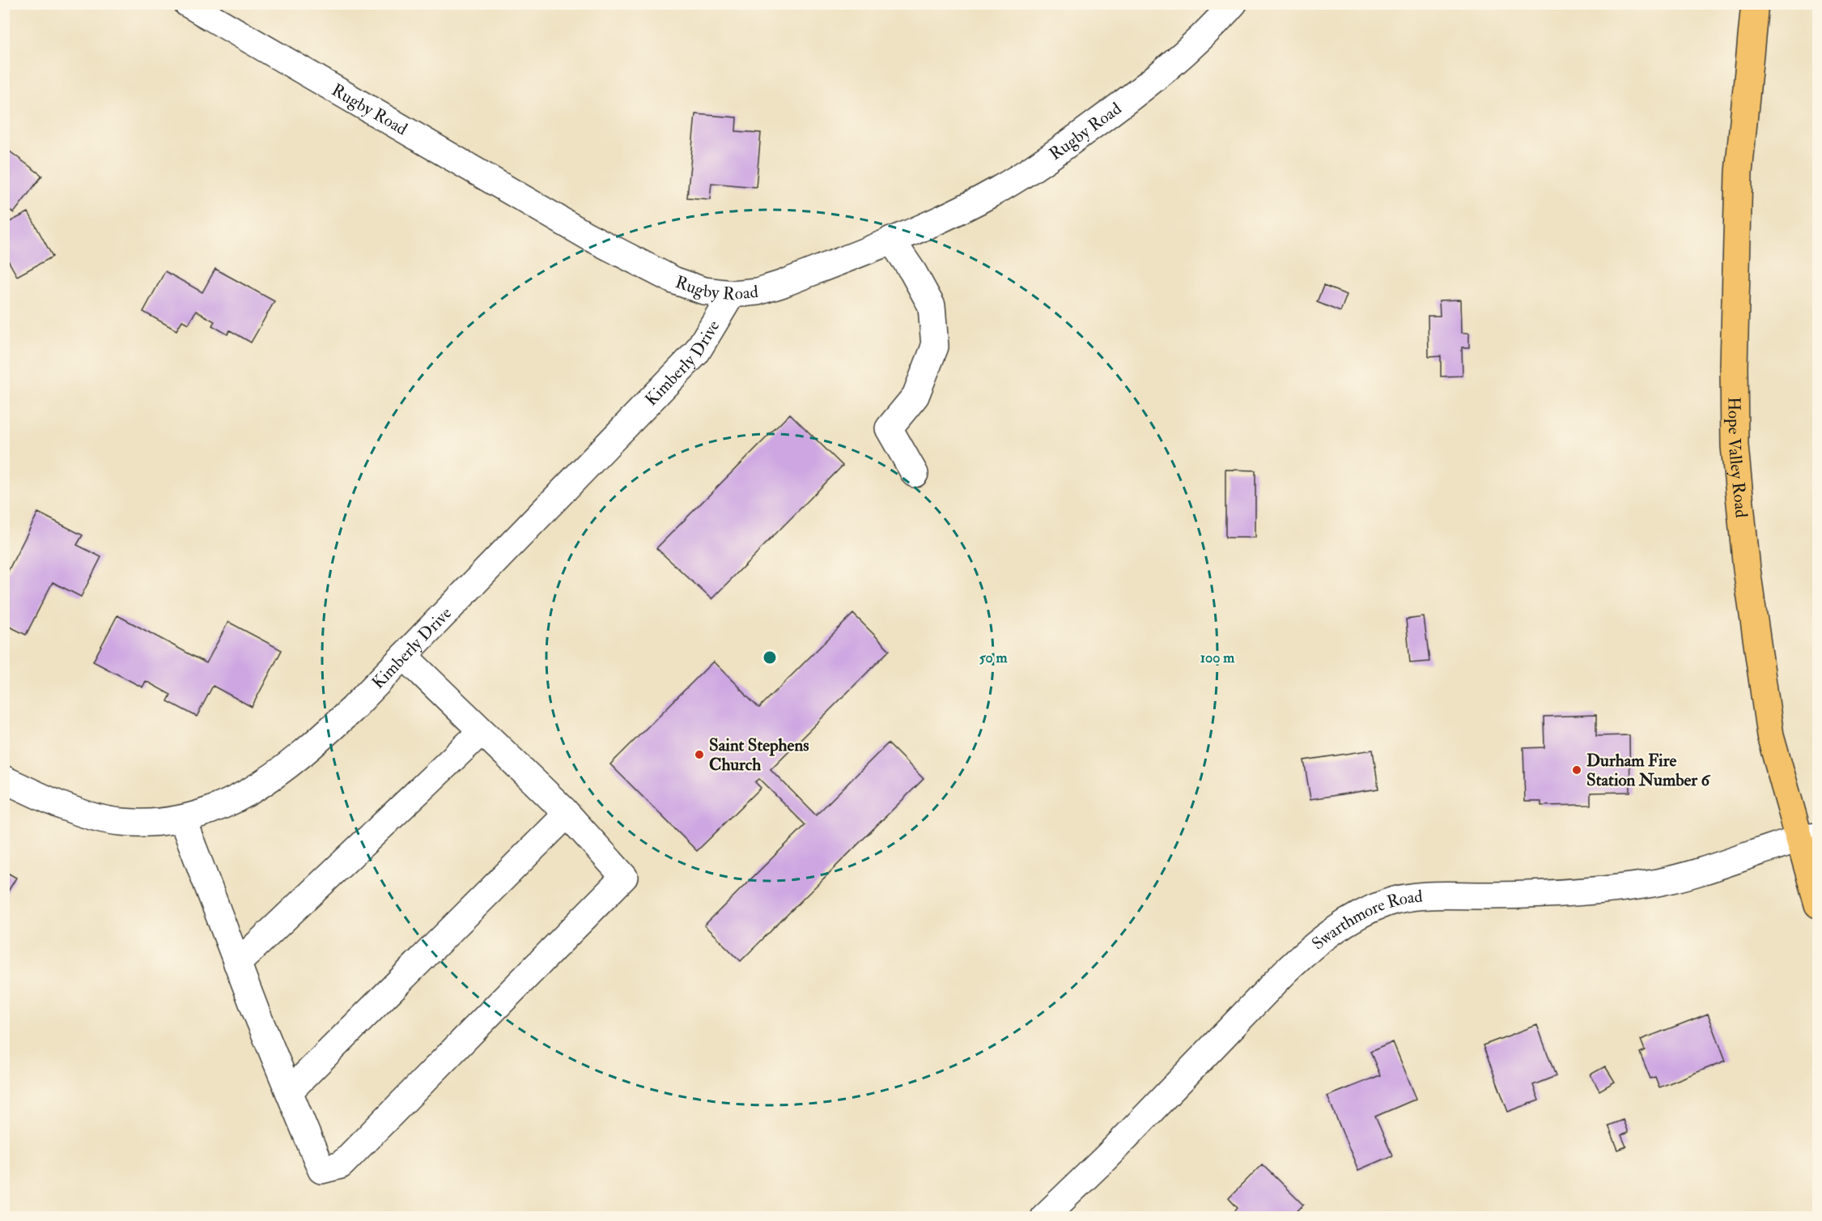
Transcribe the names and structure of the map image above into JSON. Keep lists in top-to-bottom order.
{
  "streets": {
    "main road": ["Hope Valley Road"],
    "street": ["Rugby Road", "Kimberly Drive", "Swarthmore Road"]
  },
  "crossings": [
    ["Rugby Road", "Kimberly Drive"],
    ["Hope Valley Road", "Swarthmore Road"]
  ],
  "places": ["Saint Stephens Church", "Durham Fire Station Number 6"],
  "rings": ["50 m", "100 m"]
}
